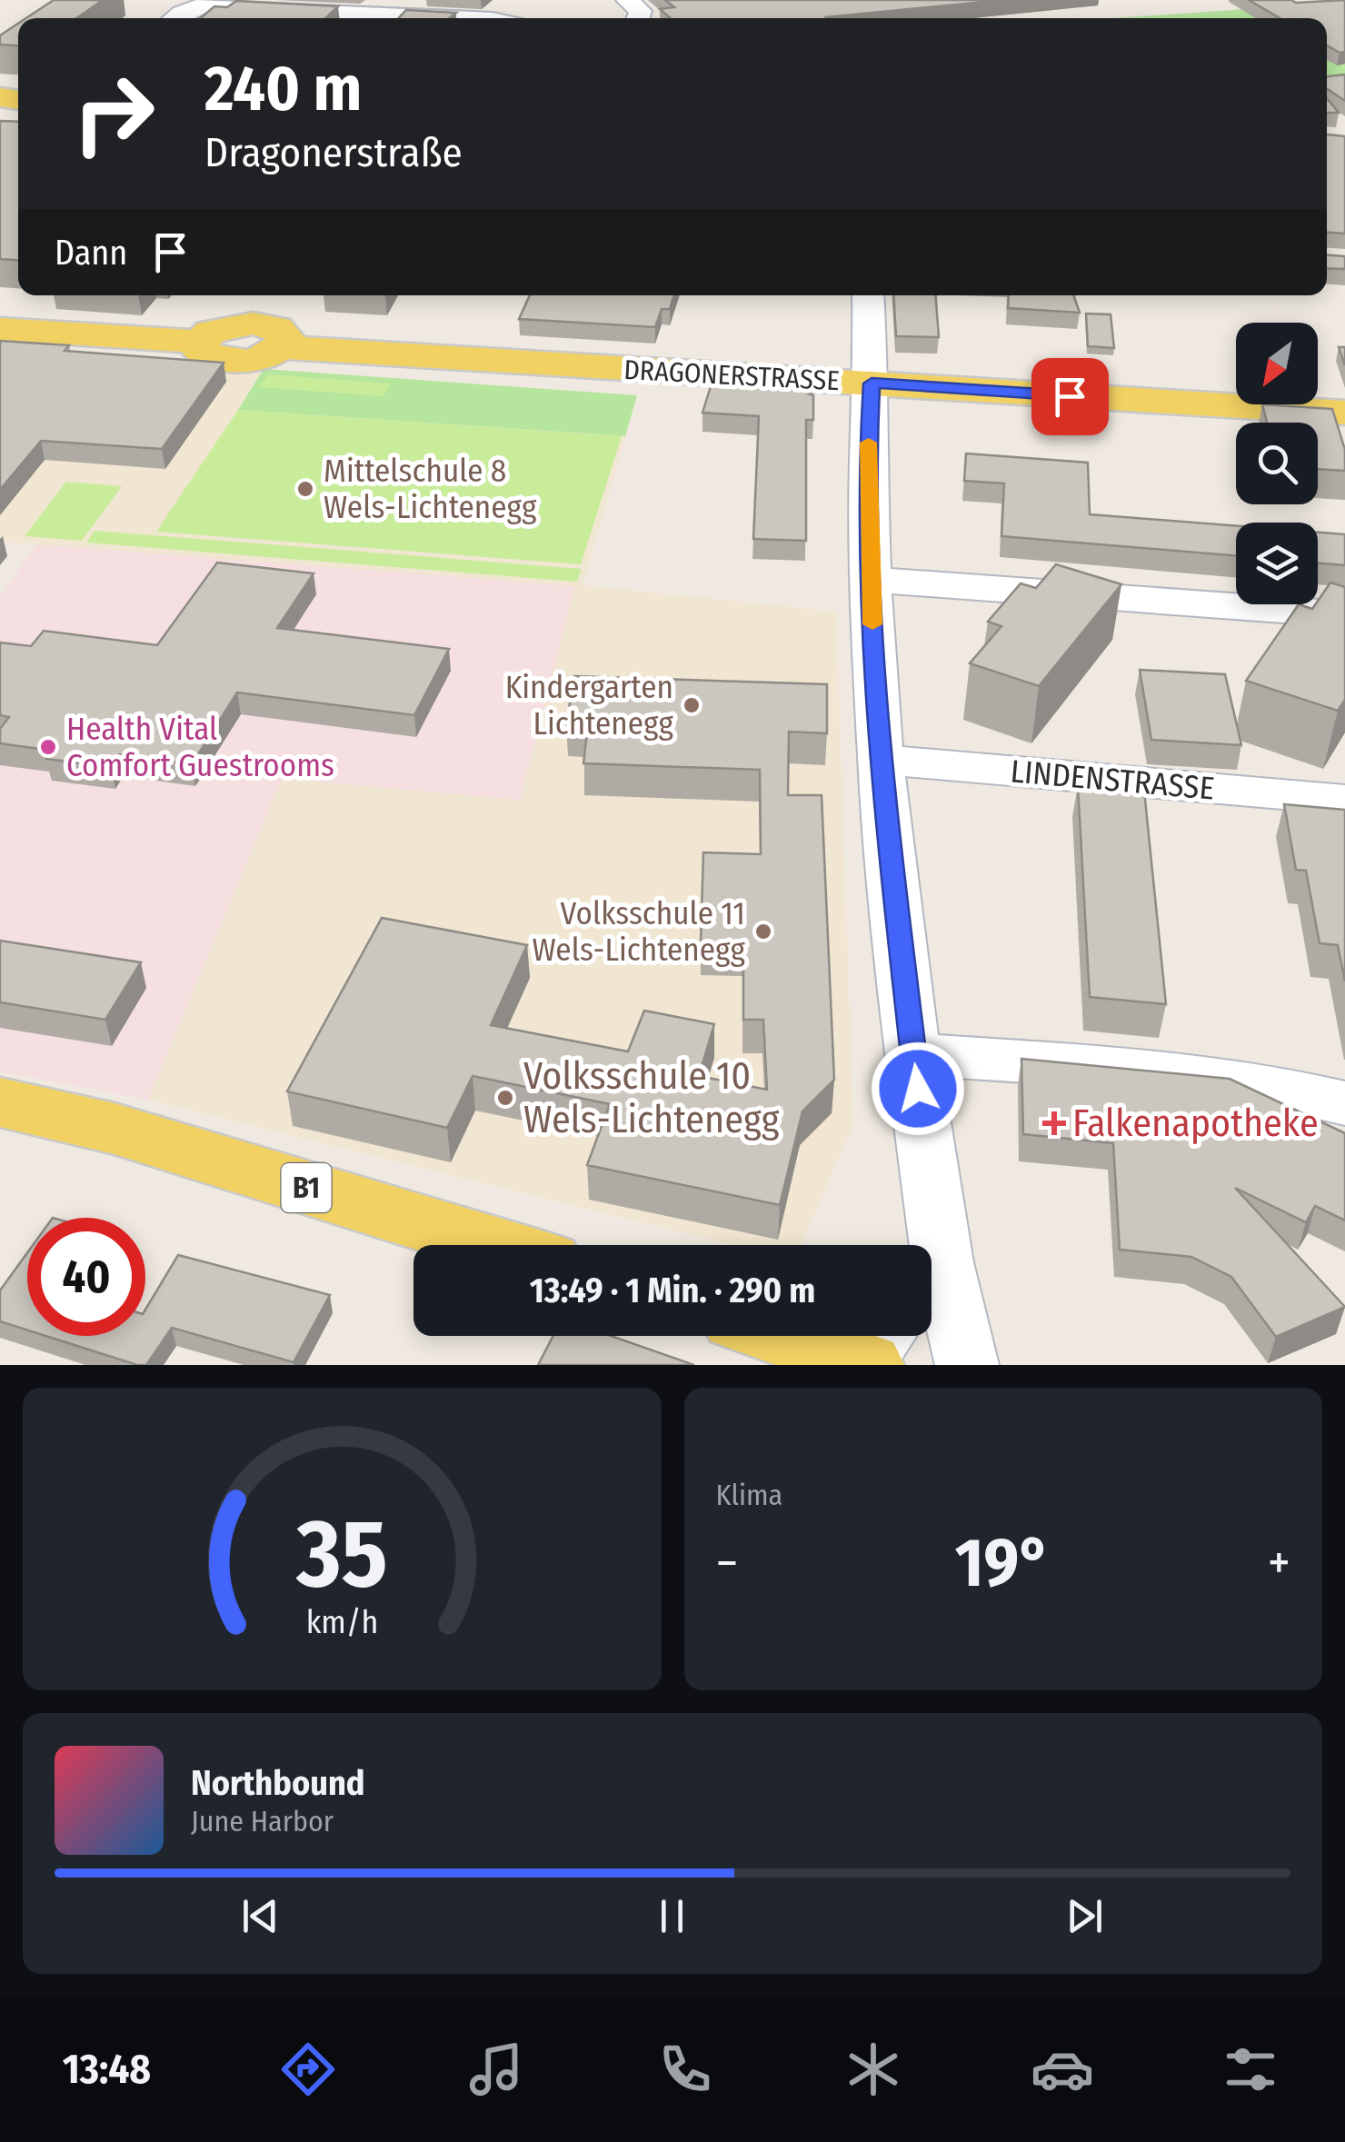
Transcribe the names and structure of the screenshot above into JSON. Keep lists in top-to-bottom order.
{
  "streets": {
    "main road": ["DRAGONERSTRASSE", "B1"],
    "street": ["LINDENSTRASSE"]
  },
  "places": {
    "other": [
      "Mittelschule 8 Wels-Lichtenegg",
      "Kindergarten Lichtenegg",
      "Health Vital Comfort Guestrooms",
      "Volksschule 11 Wels-Lichtenegg",
      "Volksschule 10 Wels-Lichtenegg"
    ],
    "health": ["Falkenapotheke"]
  },
  "north": "bottom left",
  "page": {
    "turn": ["240 m", "Dragonerstraße"],
    "then": "Dann",
    "limit": "40",
    "trip": "13:49 · 1 Min. · 290 m",
    "tile": "Klima",
    "heat": ["−", "19°", "+"],
    "song": ["Northbound", "June Harbor"],
    "tabs": "13:48",
    "gauge": ["35", "km/h"]
  }
}
